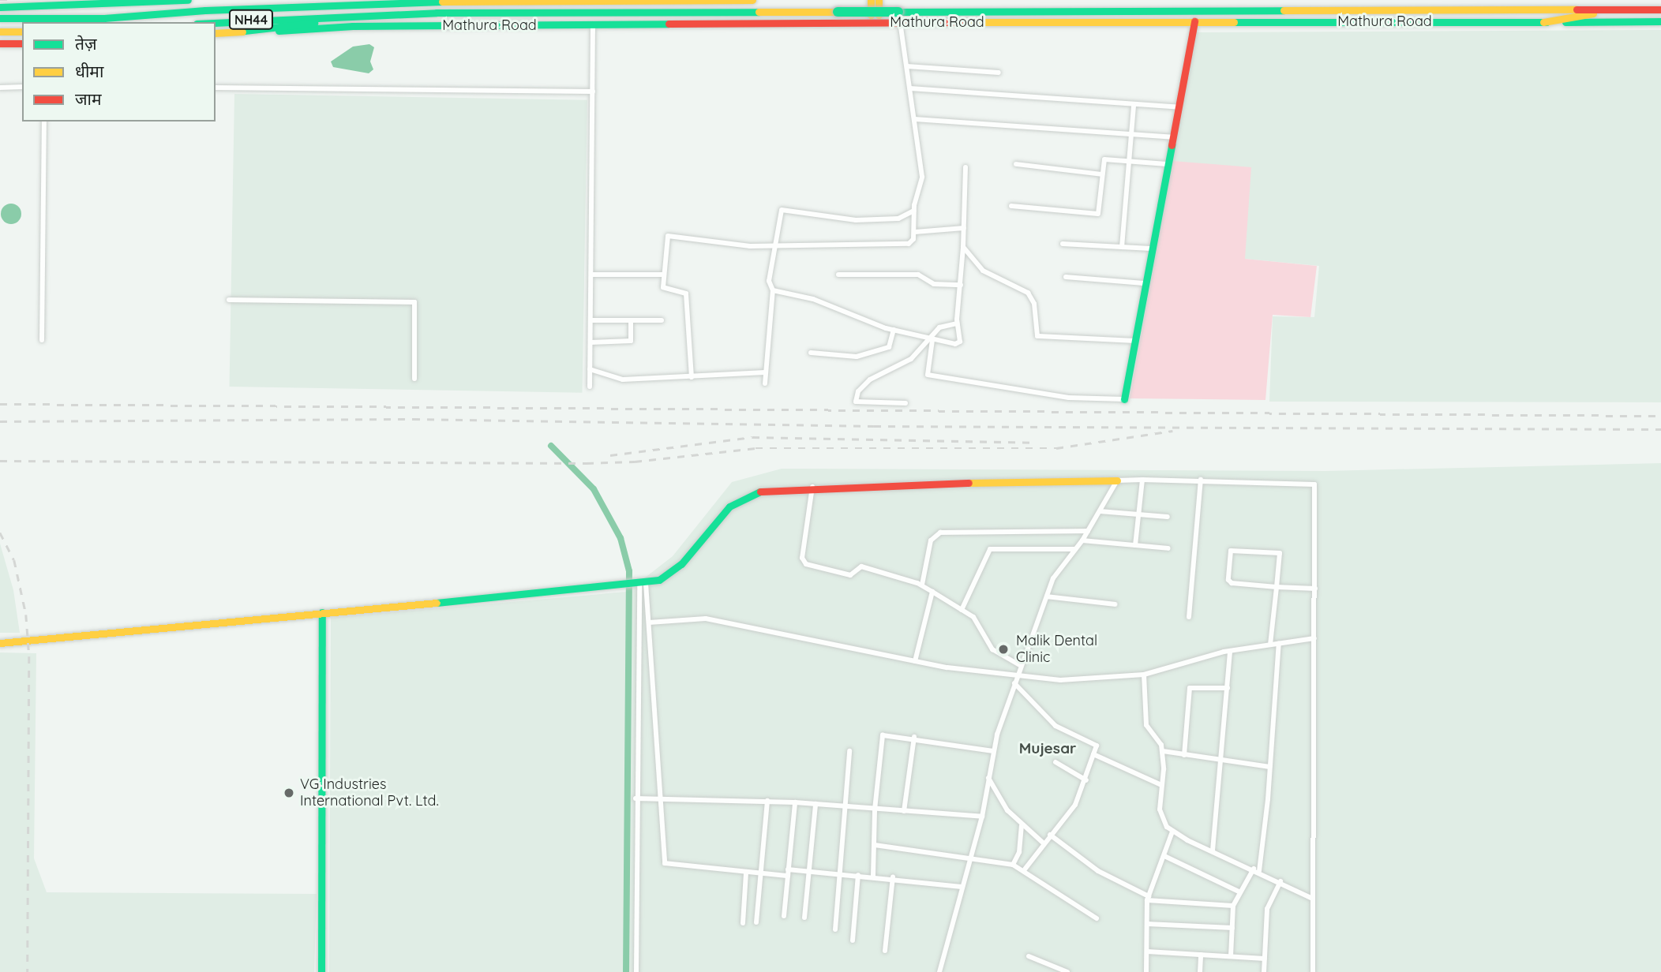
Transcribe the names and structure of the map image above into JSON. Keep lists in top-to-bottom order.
{
  "streets": {
    "main road": ["NH44", "Mathura Road"]
  },
  "crossings": [
    ["NH44", "Mathura Road"]
  ],
  "districts": ["Mujesar"],
  "places": ["Malik Dental Clinic", "VG Industries International Pvt. Ltd."],
  "legend": ["तेज़", "धीमा", "जाम"]
}
